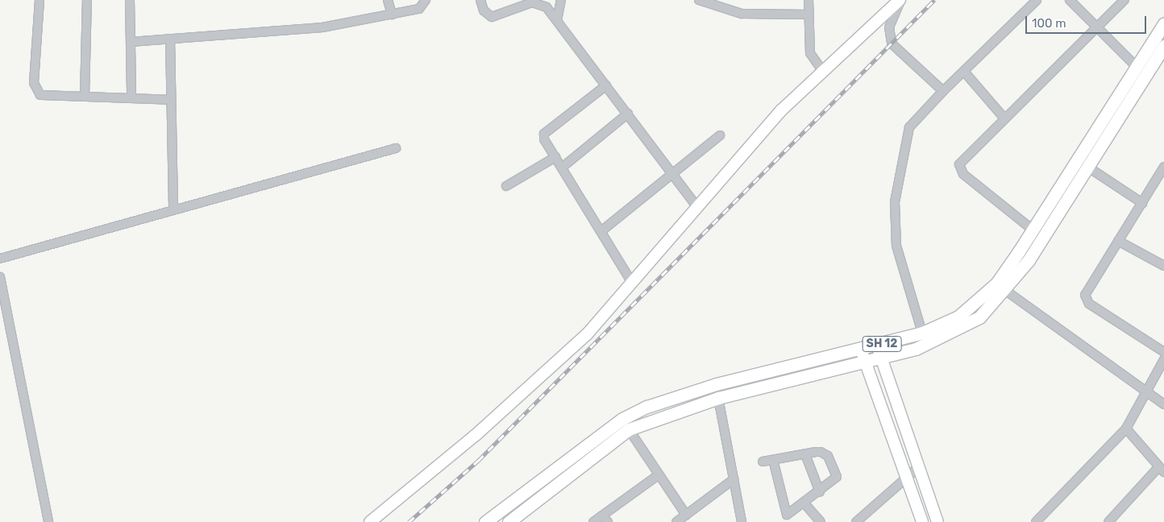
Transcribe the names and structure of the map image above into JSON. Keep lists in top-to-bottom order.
{
  "streets": {
    "main road": ["SH 12"]
  },
  "scale_bar": "100 m"
}
